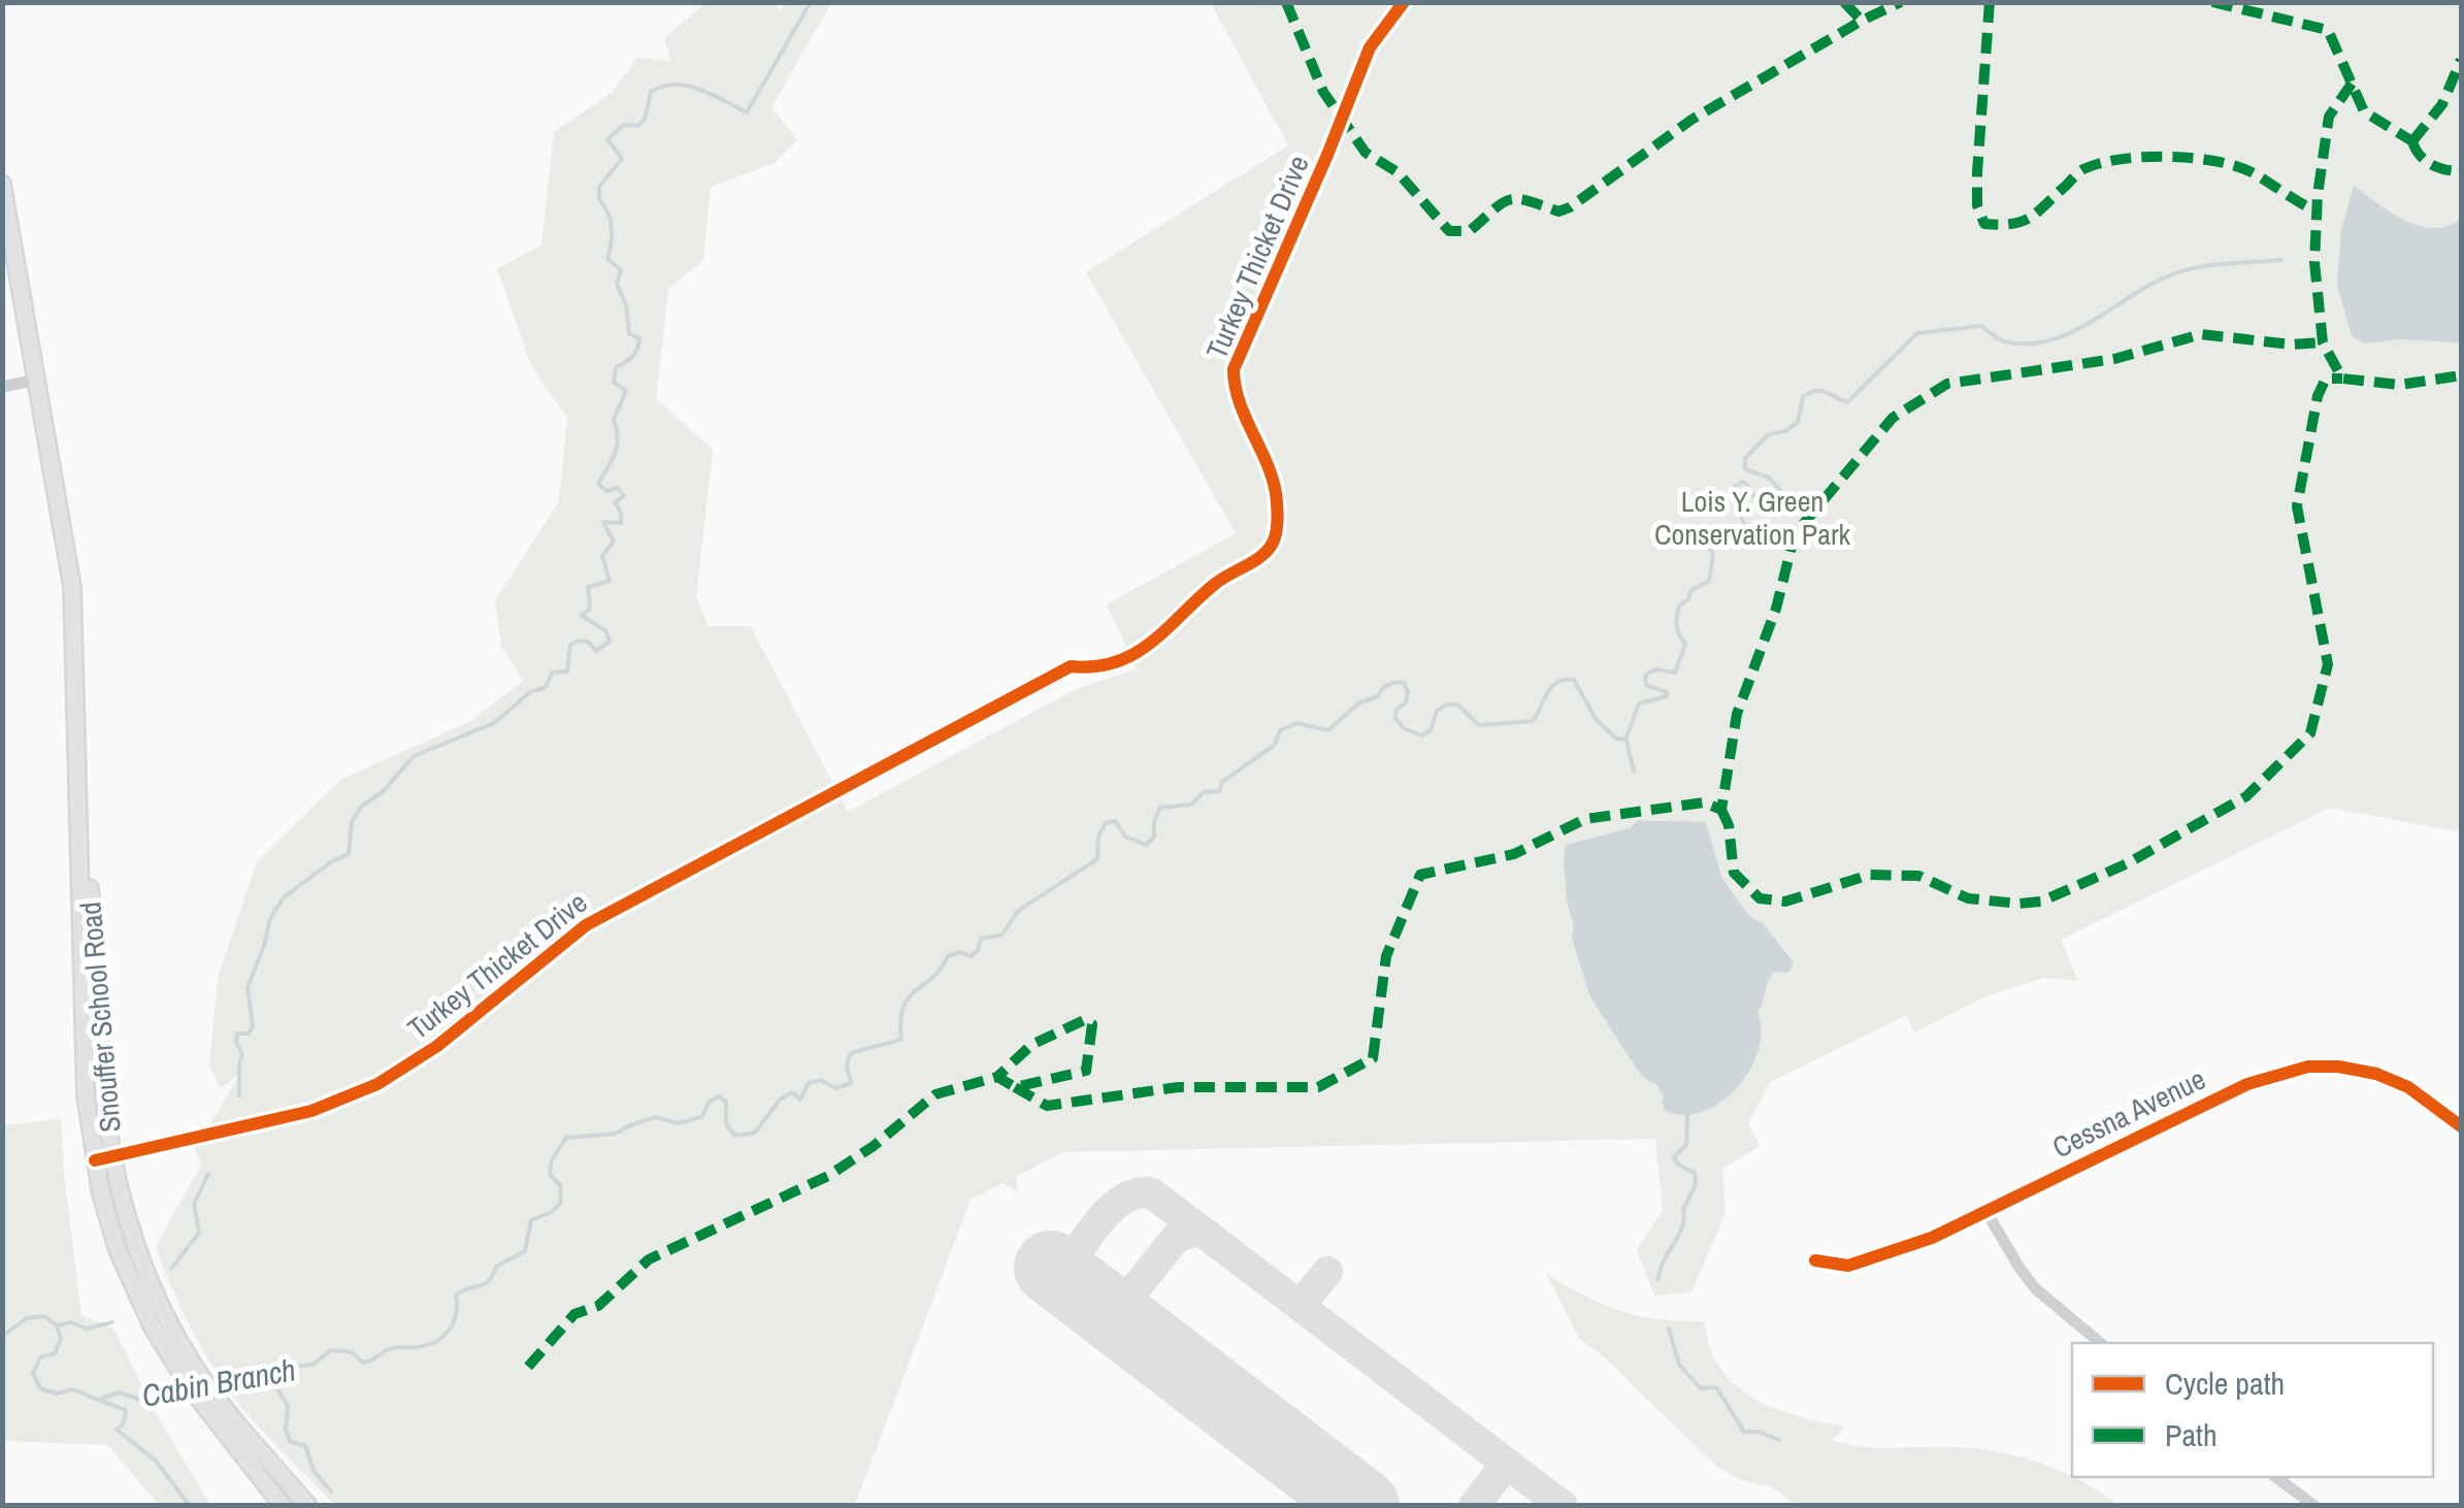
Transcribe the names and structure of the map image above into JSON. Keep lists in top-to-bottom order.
{
  "streets": {
    "main road": ["Snouffer School Road"],
    "street": ["Turkey Thicket Drive", "Cessna Avenue"]
  },
  "crossings": [
    ["Turkey Thicket Drive", "Snouffer School Road"]
  ],
  "water": ["Cabin Branch"],
  "parks": ["Lois Y. Green Conservation Park"],
  "legend": ["Cycle path", "Path"]
}
